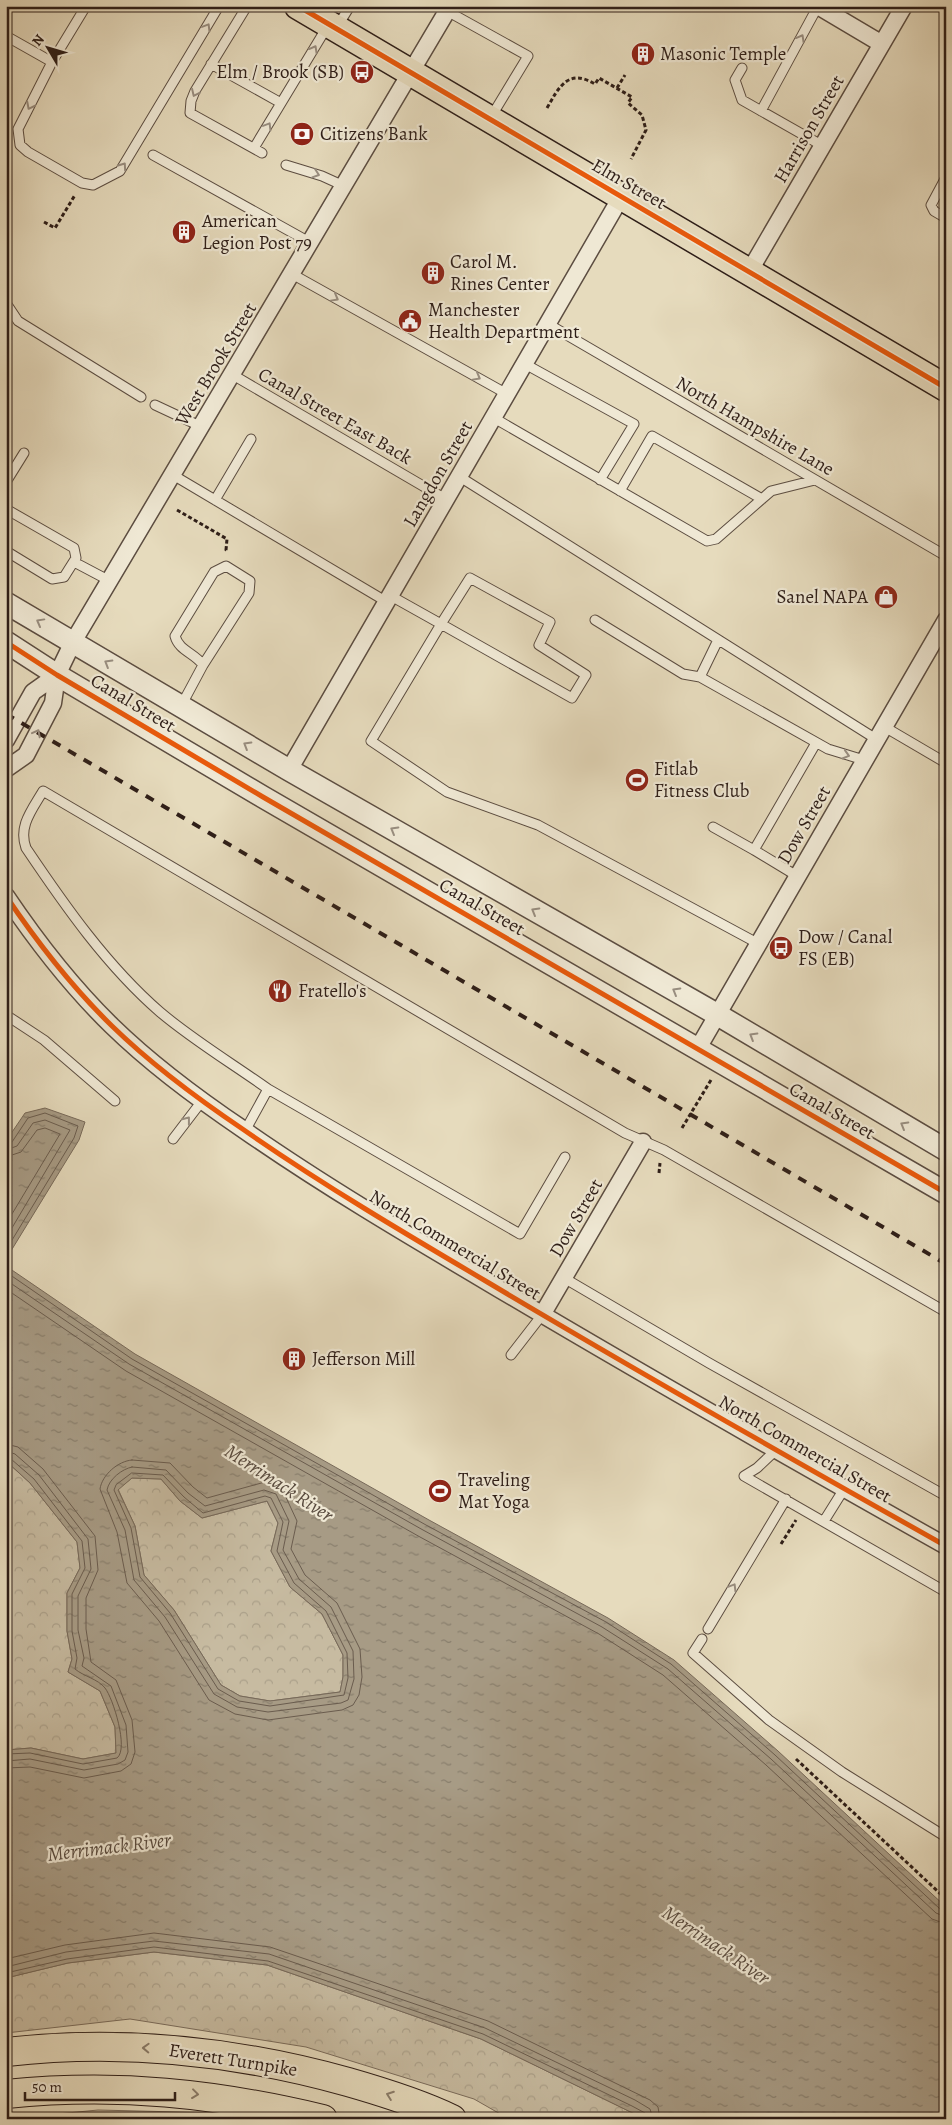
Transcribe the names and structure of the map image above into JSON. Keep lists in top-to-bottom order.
{
  "streets": {
    "highway": ["Everett Turnpike"],
    "main road": ["Elm Street"],
    "street": [
      "Harrison Street",
      "West Brook Street",
      "Langdon Street",
      "Canal Street",
      "Dow Street",
      "North Commercial Street"
    ],
    "lane": ["Canal Street East Back", "North Hampshire Lane"]
  },
  "crossings": [
    ["Harrison Street", "Elm Street"],
    ["Elm Street", "West Brook Street"],
    ["Elm Street", "Langdon Street"],
    ["West Brook Street", "Canal Street East Back"],
    ["West Brook Street", "Canal Street"],
    ["Canal Street East Back", "Langdon Street"],
    ["North Hampshire Lane", "Langdon Street"],
    ["Langdon Street", "Canal Street"],
    ["Canal Street", "Dow Street"],
    ["Dow Street", "North Commercial Street"]
  ],
  "water": ["Merrimack River"],
  "places": {
    "building": [
      "Masonic Temple",
      "American Legion Post 79",
      "Carol M. Rines Center",
      "Jefferson Mill"
    ],
    "bus stop": ["Elm / Brook (SB)", "Dow / Canal FS (EB)"],
    "bank": ["Citizens Bank"],
    "public building": ["Manchester Health Department"],
    "shop": ["Sanel NAPA"],
    "sports": ["Fitlab Fitness Club", "Traveling Mat Yoga"],
    "restaurant": ["Fratello's"]
  },
  "scale_bar": "50 m",
  "north": "top left"
}
